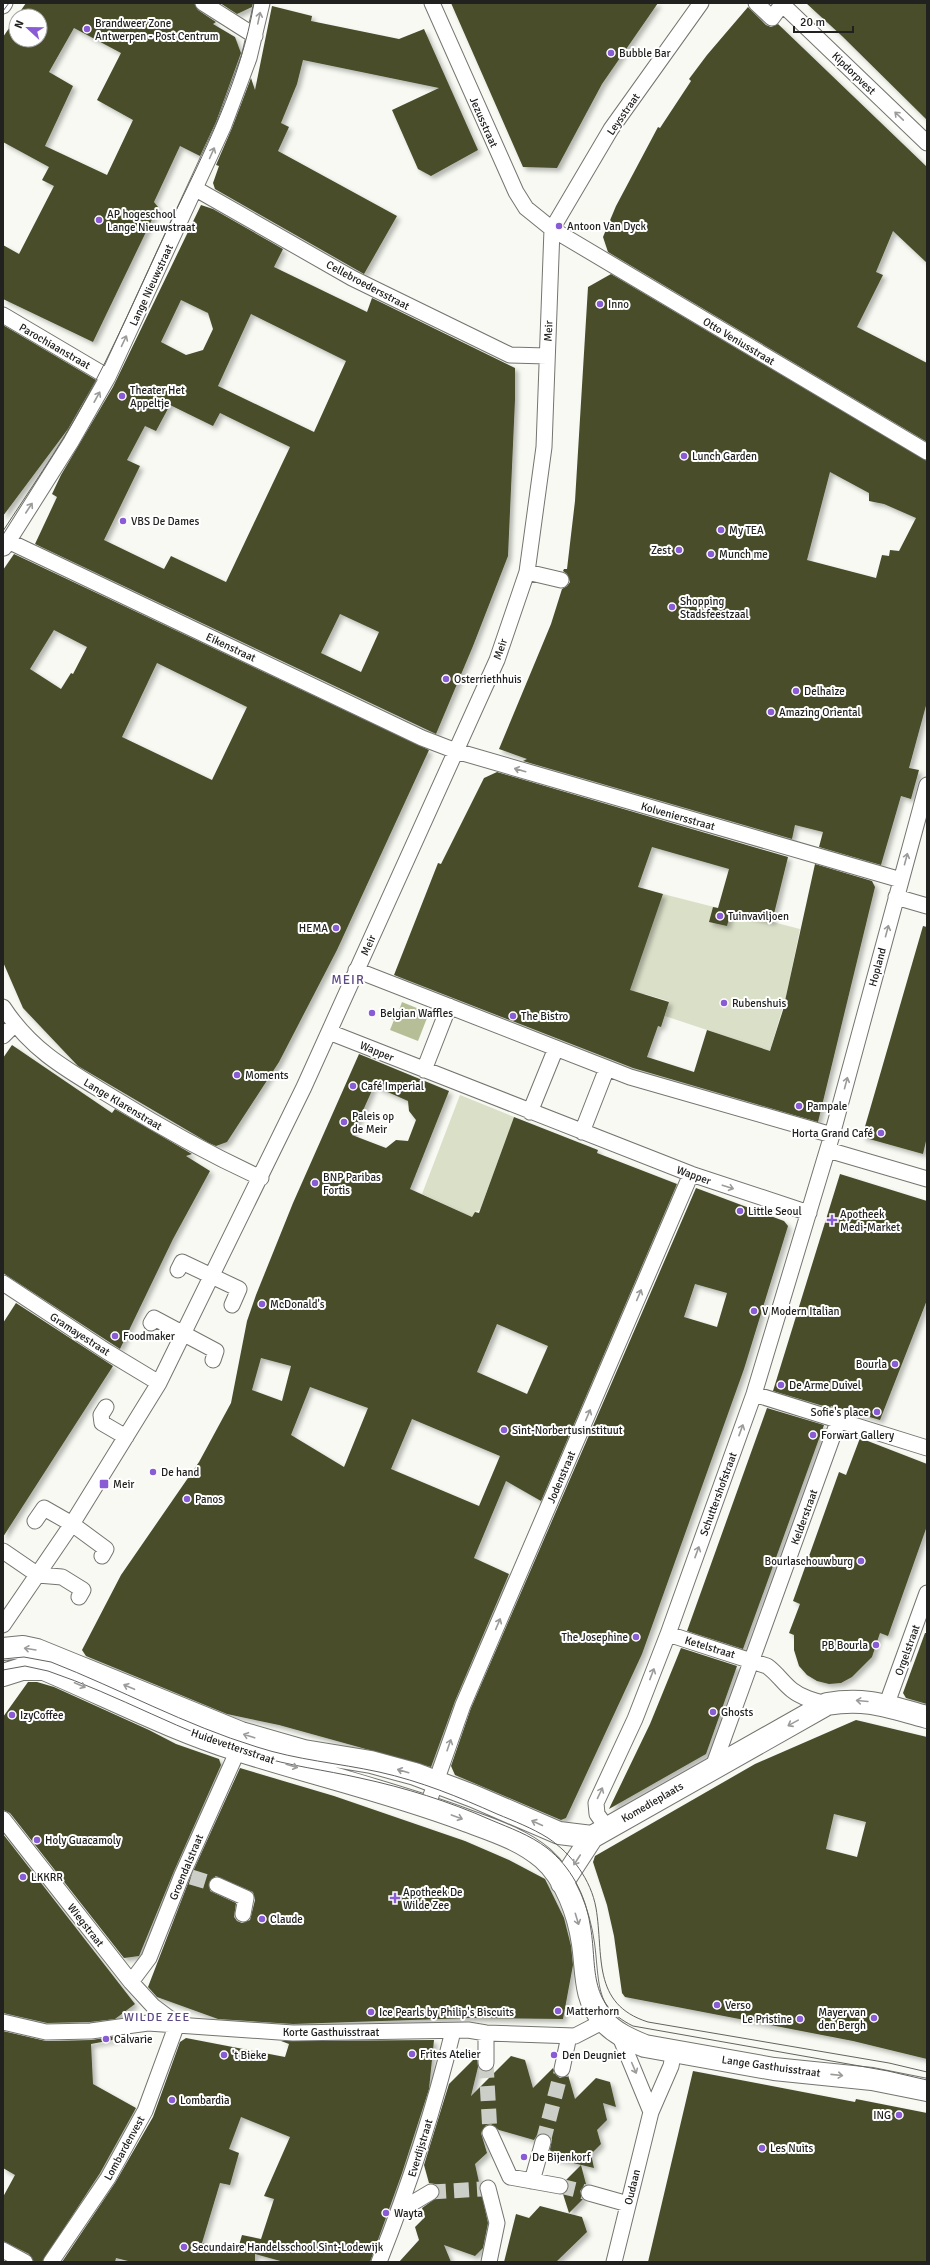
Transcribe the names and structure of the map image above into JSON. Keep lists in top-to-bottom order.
{
  "streets": {
    "street": [
      "Kipdorpvest",
      "Leysstraat",
      "Jezusstraat",
      "Lange Nieuwstraat",
      "Cellebroedersstraat",
      "Meir",
      "Otto Veniusstraat",
      "Parochiaanstraat",
      "Eikenstraat",
      "Kolveniersstraat",
      "Hopland",
      "Wapper",
      "Lange Klarenstraat",
      "Gramayestraat",
      "Jodenstraat",
      "Schuttershofstraat",
      "Kelderstraat",
      "Ketelstraat",
      "Orgelstraat",
      "Huidevettersstraat",
      "Komedieplaats",
      "Groendalstraat",
      "Wiegstraat",
      "Korte Gasthuisstraat",
      "Lange Gasthuisstraat",
      "Lombardenvest",
      "Everdijstraat",
      "Oudaan"
    ]
  },
  "crossings": [
    ["Leysstraat", "Jezusstraat"],
    ["Leysstraat", "Meir"],
    ["Leysstraat", "Otto Veniusstraat"],
    ["Jezusstraat", "Meir"],
    ["Jezusstraat", "Otto Veniusstraat"],
    ["Lange Nieuwstraat", "Cellebroedersstraat"],
    ["Lange Nieuwstraat", "Parochiaanstraat"],
    ["Lange Nieuwstraat", "Eikenstraat"],
    ["Cellebroedersstraat", "Meir"],
    ["Meir", "Otto Veniusstraat"],
    ["Meir", "Eikenstraat"],
    ["Meir", "Kolveniersstraat"],
    ["Meir", "Wapper"],
    ["Meir", "Lange Klarenstraat"],
    ["Meir", "Gramayestraat"],
    ["Eikenstraat", "Kolveniersstraat"],
    ["Kolveniersstraat", "Hopland"],
    ["Hopland", "Schuttershofstraat"],
    ["Wapper", "Jodenstraat"],
    ["Wapper", "Schuttershofstraat"],
    ["Jodenstraat", "Huidevettersstraat"],
    ["Schuttershofstraat", "Ketelstraat"],
    ["Schuttershofstraat", "Huidevettersstraat"],
    ["Schuttershofstraat", "Komedieplaats"],
    ["Kelderstraat", "Ketelstraat"],
    ["Ketelstraat", "Komedieplaats"],
    ["Orgelstraat", "Komedieplaats"],
    ["Huidevettersstraat", "Komedieplaats"],
    ["Huidevettersstraat", "Groendalstraat"],
    ["Huidevettersstraat", "Korte Gasthuisstraat"],
    ["Huidevettersstraat", "Lange Gasthuisstraat"],
    ["Groendalstraat", "Wiegstraat"],
    ["Wiegstraat", "Korte Gasthuisstraat"],
    ["Wiegstraat", "Lombardenvest"],
    ["Korte Gasthuisstraat", "Lange Gasthuisstraat"],
    ["Korte Gasthuisstraat", "Lombardenvest"],
    ["Korte Gasthuisstraat", "Everdijstraat"],
    ["Lange Gasthuisstraat", "Oudaan"]
  ],
  "one_way": [
    "Kipdorpvest",
    "Lange Nieuwstraat",
    "Kolveniersstraat",
    "Hopland",
    "Jodenstraat",
    "Schuttershofstraat",
    "Komedieplaats",
    "Lange Gasthuisstraat"
  ],
  "districts": ["MEIR", "WILDE ZEE"],
  "places": {
    "other": [
      "Brandweer Zone Antwerpen - Post Centrum",
      "Bubble Bar",
      "AP hogeschool Lange Nieuwstraat",
      "Antoon Van Dyck",
      "Inno",
      "Theater Het Appeltje",
      "Lunch Garden",
      "VBS De Dames",
      "My TEA",
      "Zest",
      "Munch me",
      "Shopping Stadsfeestzaal",
      "Osterriethhuis",
      "Delhaize",
      "Amazing Oriental",
      "Tuinvaviljoen",
      "HEMA",
      "Rubenshuis",
      "Belgian Waffles",
      "The Bistro",
      "Moments",
      "Café Imperial",
      "Pampale",
      "Paleis op de Meir",
      "Horta Grand Café",
      "BNP Paribas Fortis",
      "Little Seoul",
      "McDonald's",
      "V Modern Italian",
      "Foodmaker",
      "Bourla",
      "De Arme Duivel",
      "Sofie's place",
      "Sint-Norbertusinstituut",
      "Forwart Gallery",
      "De hand",
      "Panos",
      "Bourlaschouwburg",
      "The Josephine",
      "PB Bourla",
      "Ghosts",
      "IzyCoffee",
      "Holy Guacamoly",
      "LKKRR",
      "Claude",
      "Verso",
      "Matterhorn",
      "Ice Pearls by Philip's Biscuits",
      "Mayer van den Bergh",
      "Le Pristine",
      "Calvarie",
      "Frites Atelier",
      "'t Bieke",
      "Den Deugniet",
      "Lombardia",
      "ING",
      "Les Nuits",
      "De Bijenkorf",
      "Wayta",
      "Secundaire Handelsschool Sint-Lodewijk"
    ],
    "health": ["Apotheek Medi-Market", "Apotheek De Wilde Zee"],
    "transit": ["Meir"]
  },
  "scale_bar": "20 m",
  "north": "left"
}
